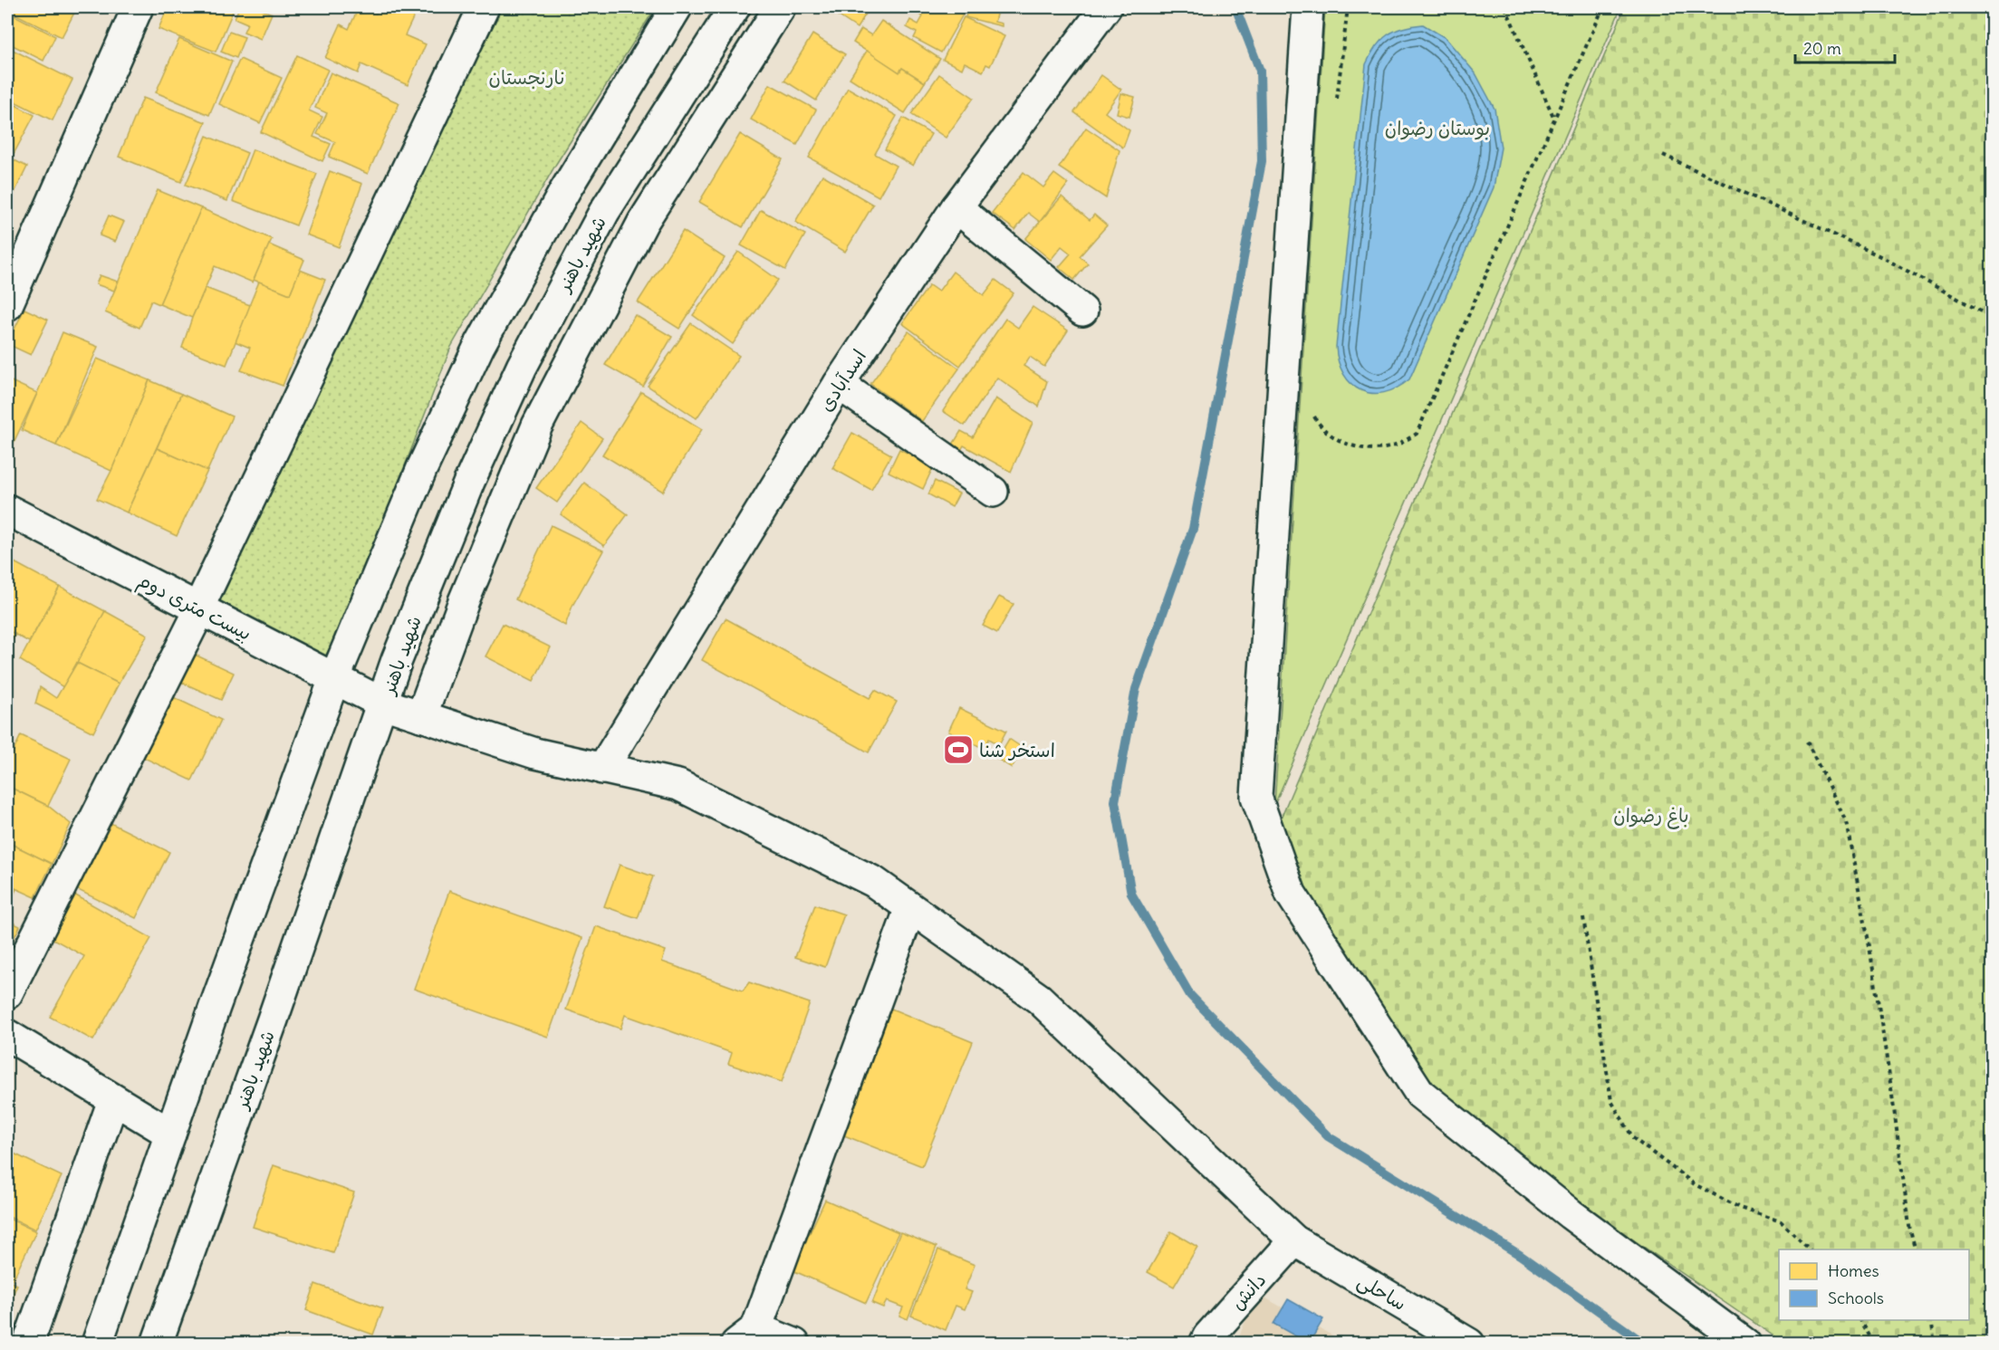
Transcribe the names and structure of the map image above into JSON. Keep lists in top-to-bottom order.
{
  "streets": {
    "street": [
      "شهید باهنر",
      "اسدآبادی",
      "بیست متری دوم",
      "دانش",
      "ساحلی"
    ]
  },
  "crossings": [
    ["شهید باهنر", "بیست متری دوم"],
    ["اسدآبادی", "بیست متری دوم"],
    ["بیست متری دوم", "ساحلی"],
    ["دانش", "ساحلی"]
  ],
  "parks": ["نارنجستان", "بوستان رضوان", "باغ رضوان"],
  "places": {
    "sports": ["استخر شنا"]
  },
  "legend": ["Homes", "Schools"],
  "scale_bar": "20 m"
}
